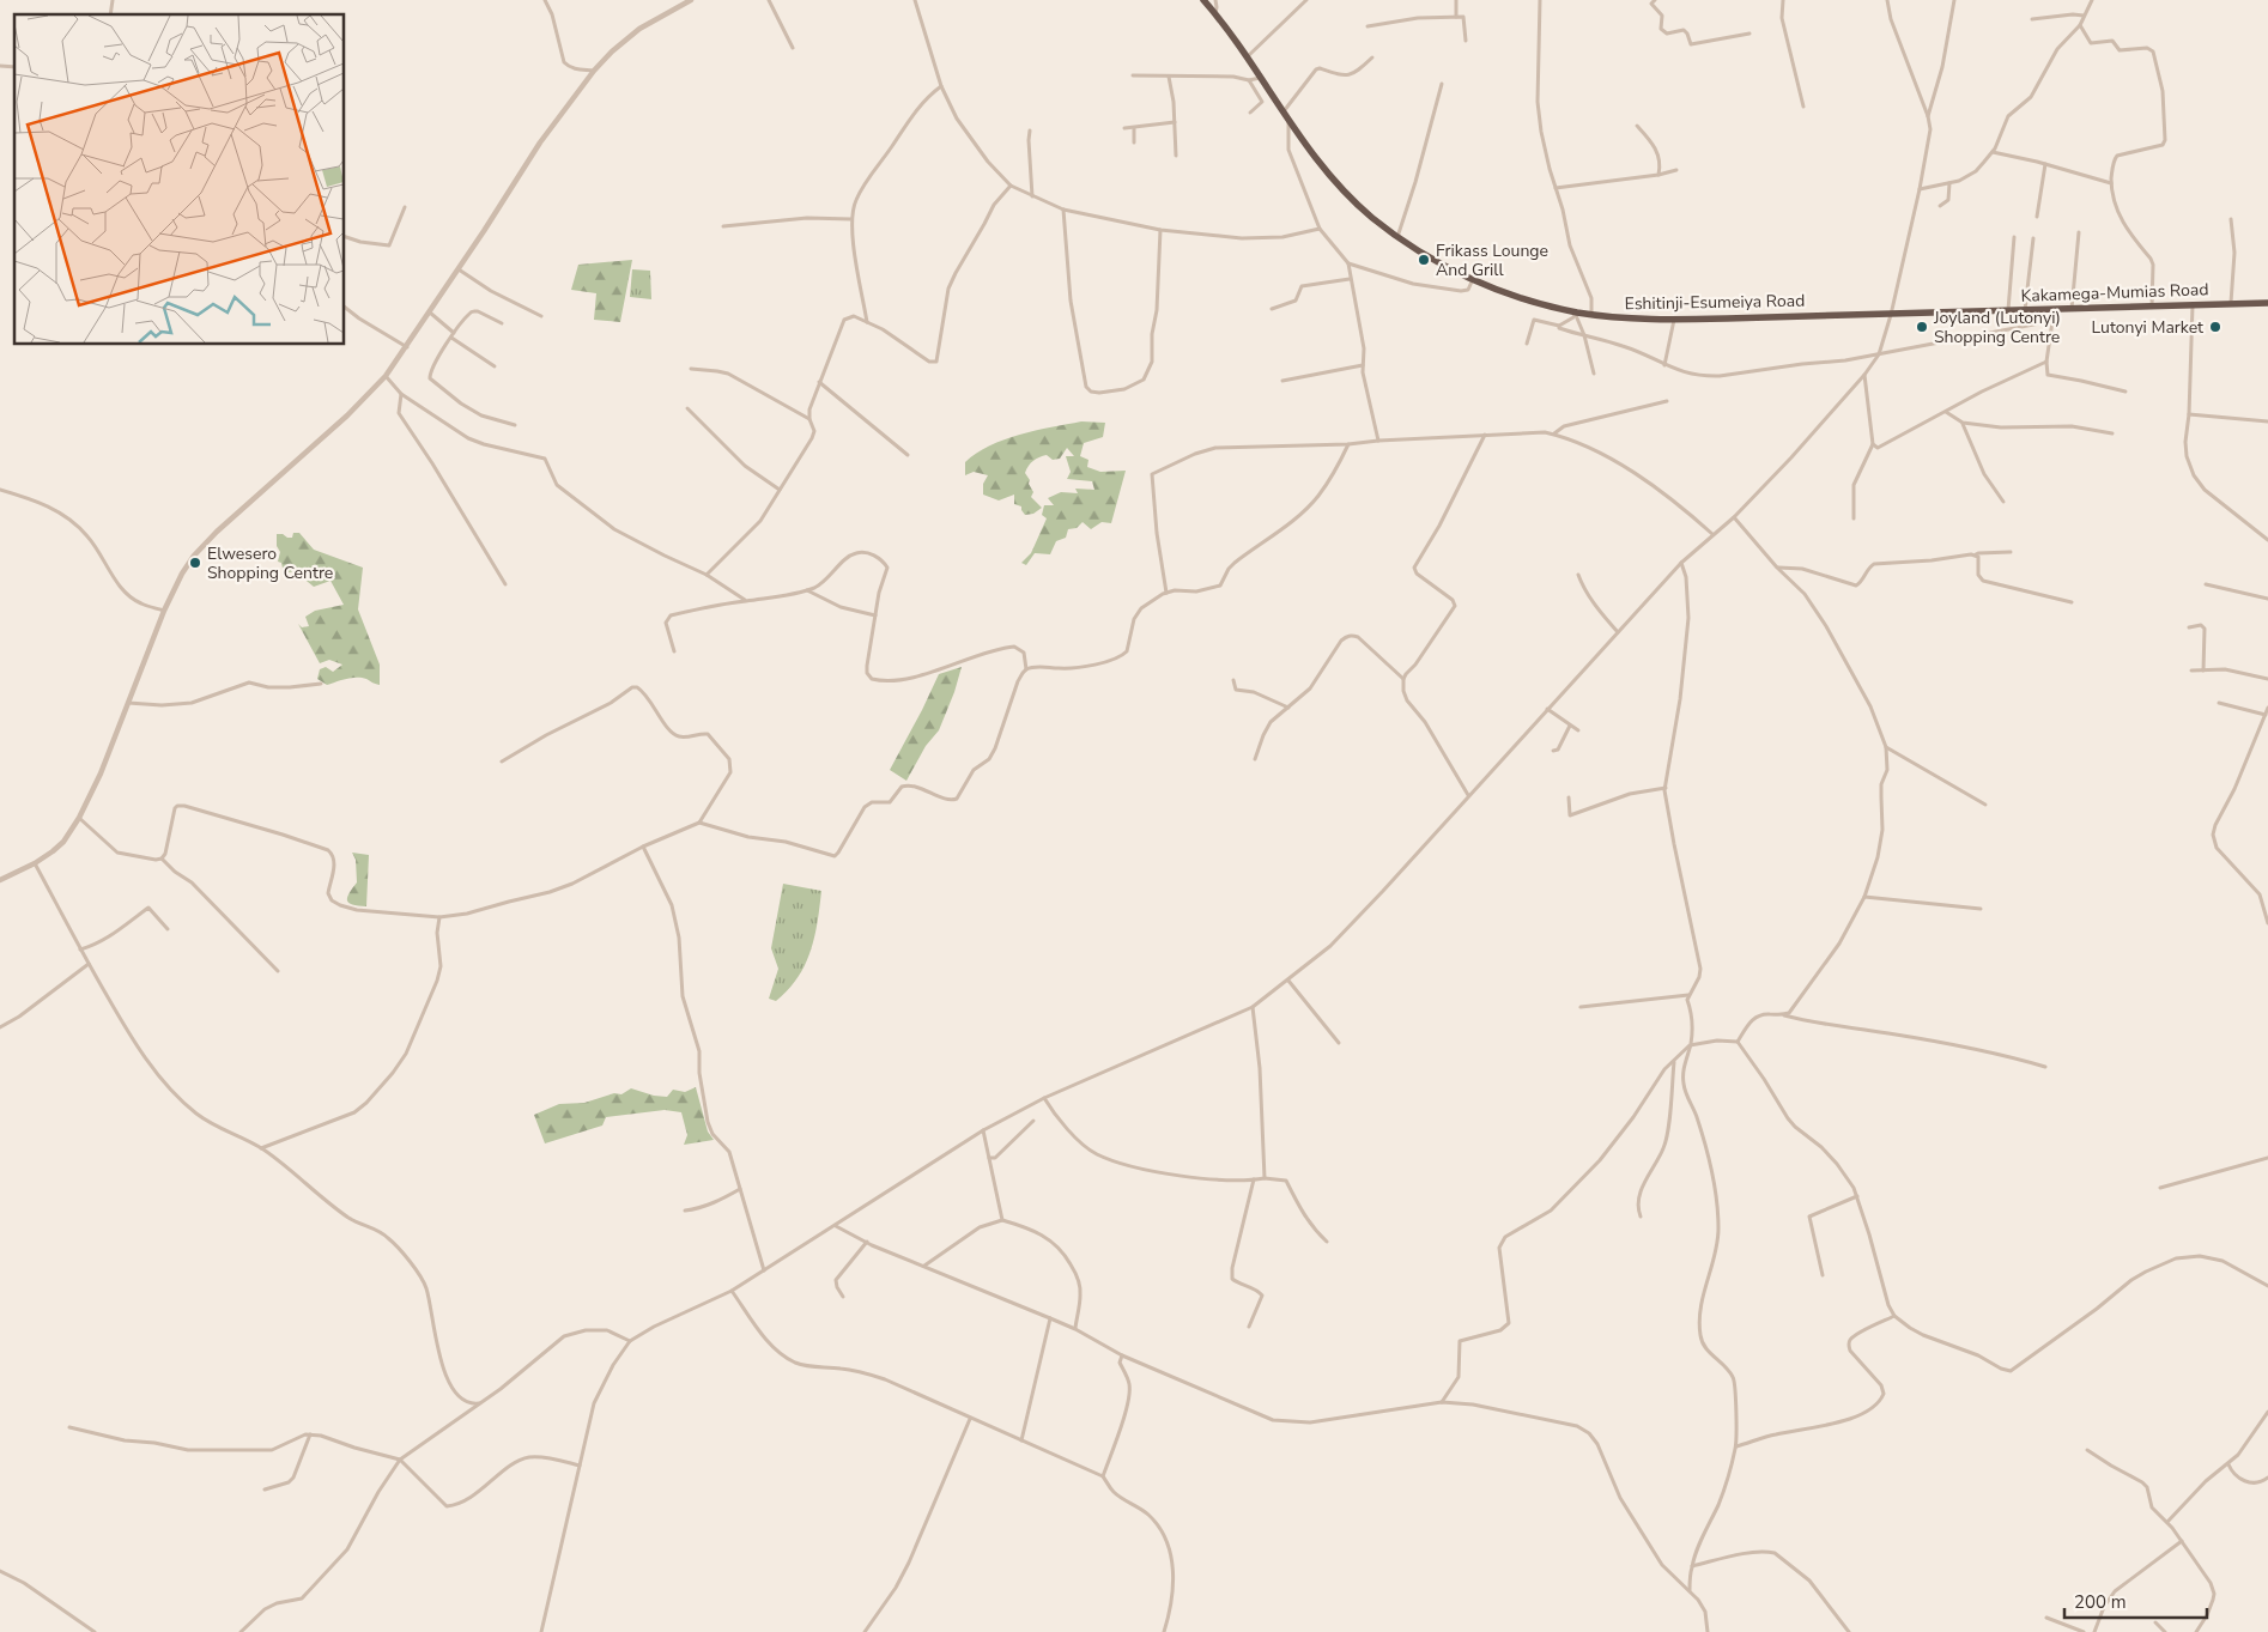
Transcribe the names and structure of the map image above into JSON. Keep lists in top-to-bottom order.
{
  "streets": {
    "highway": ["Kakamega-Mumias Road", "Eshitinji-Esumeiya Road"]
  },
  "crossings": [
    ["Kakamega-Mumias Road", "Eshitinji-Esumeiya Road"]
  ],
  "places": [
    "Frikass Lounge And Grill",
    "Joyland (Lutonyi) Shopping Centre",
    "Lutonyi Market",
    "Elwesero Shopping Centre"
  ],
  "scale_bar": "200 m"
}
